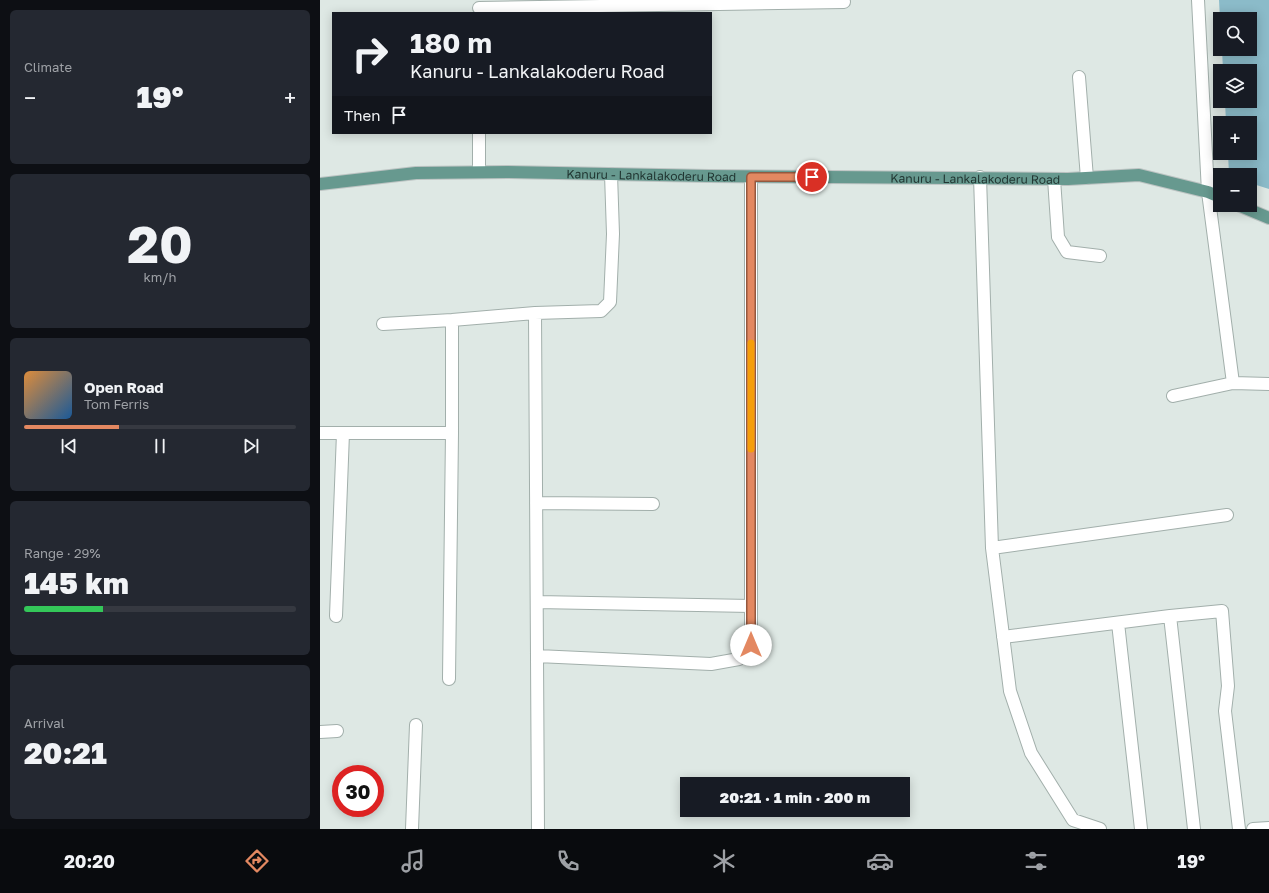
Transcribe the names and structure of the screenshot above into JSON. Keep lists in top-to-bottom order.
{
  "streets": {
    "main road": ["Kanuru - Lankalakoderu Road"]
  },
  "page": {
    "tile": [
      "Climate",
      ["20", "km/h"],
      ["Range · 29%", "145 km"],
      ["Arrival", "20:21"]
    ],
    "map_buttons": ["+", "−"],
    "turn": ["180 m", "Kanuru - Lankalakoderu Road"],
    "heat": ["−", "19°", "+"],
    "then": "Then",
    "song": ["Open Road", "Tom Ferris"],
    "limit": "30",
    "trip": "20:21 · 1 min · 200 m",
    "tabs": ["20:20", "19°"]
  }
}
